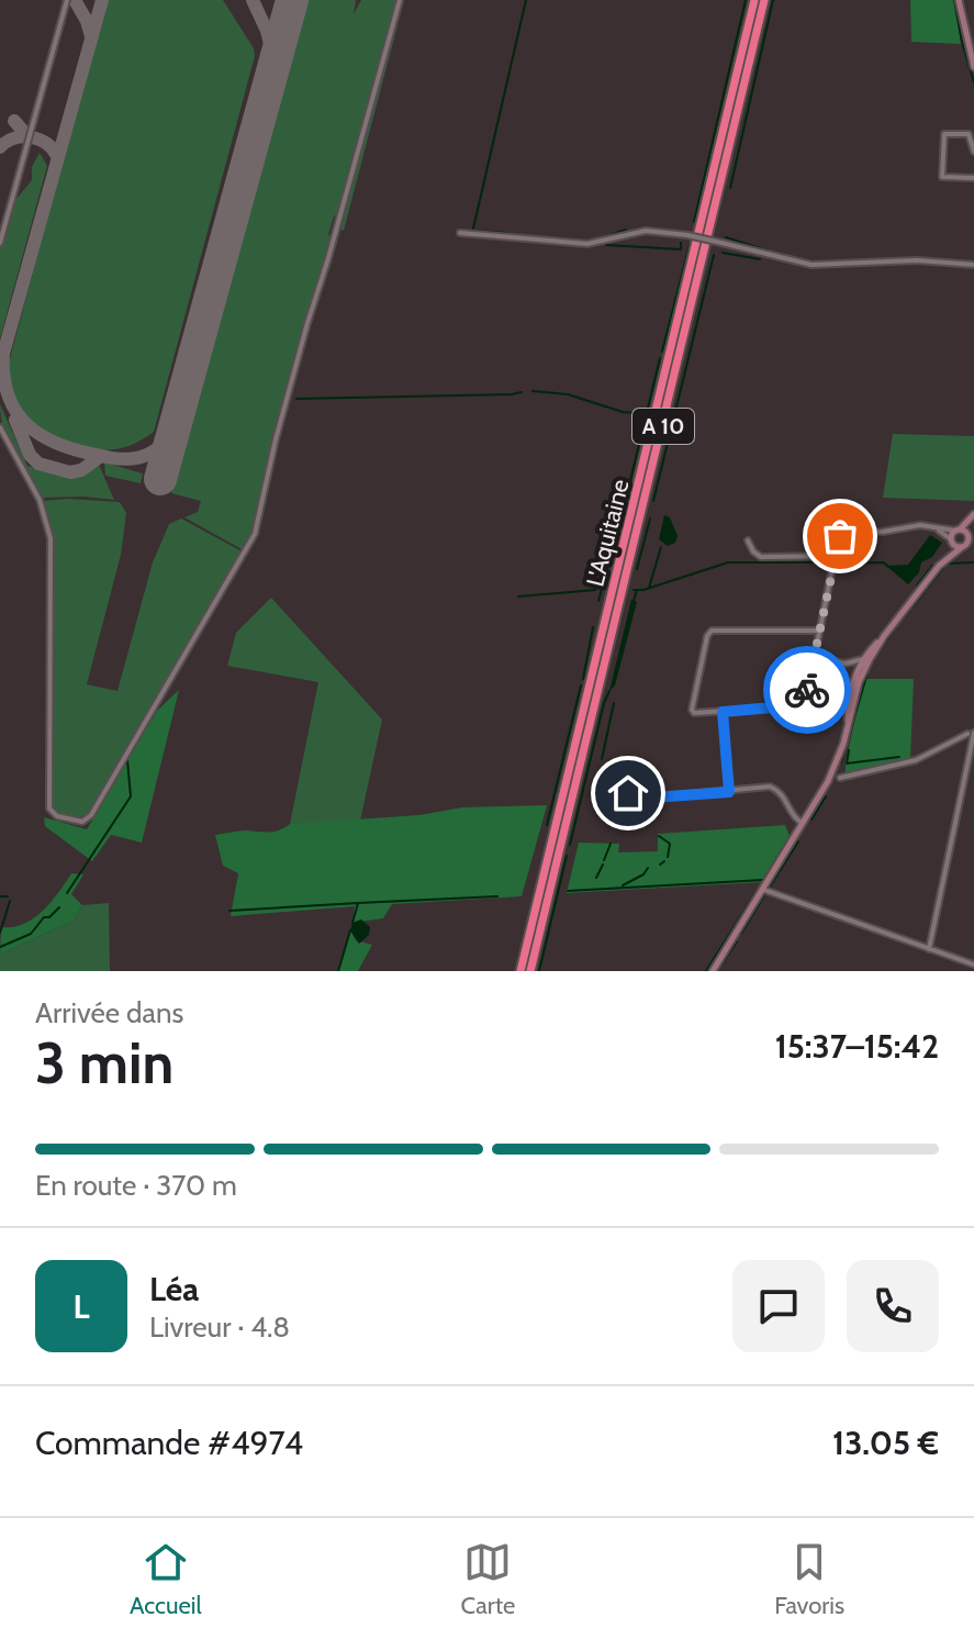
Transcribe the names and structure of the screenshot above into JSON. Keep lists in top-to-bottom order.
{
  "streets": {
    "highway": ["A 10", "L'Aquitaine"]
  },
  "page": {
    "heading": ["3 min", "Arrivée dans", "15:37–15:42"],
    "panel": [
      "Léa",
      "Livreur · 4.8",
      "Commande #4974",
      "13.05 €"
    ],
    "bar": "En route · 370 m",
    "round": "L",
    "tabs": ["Accueil", "Carte", "Favoris"]
  }
}
